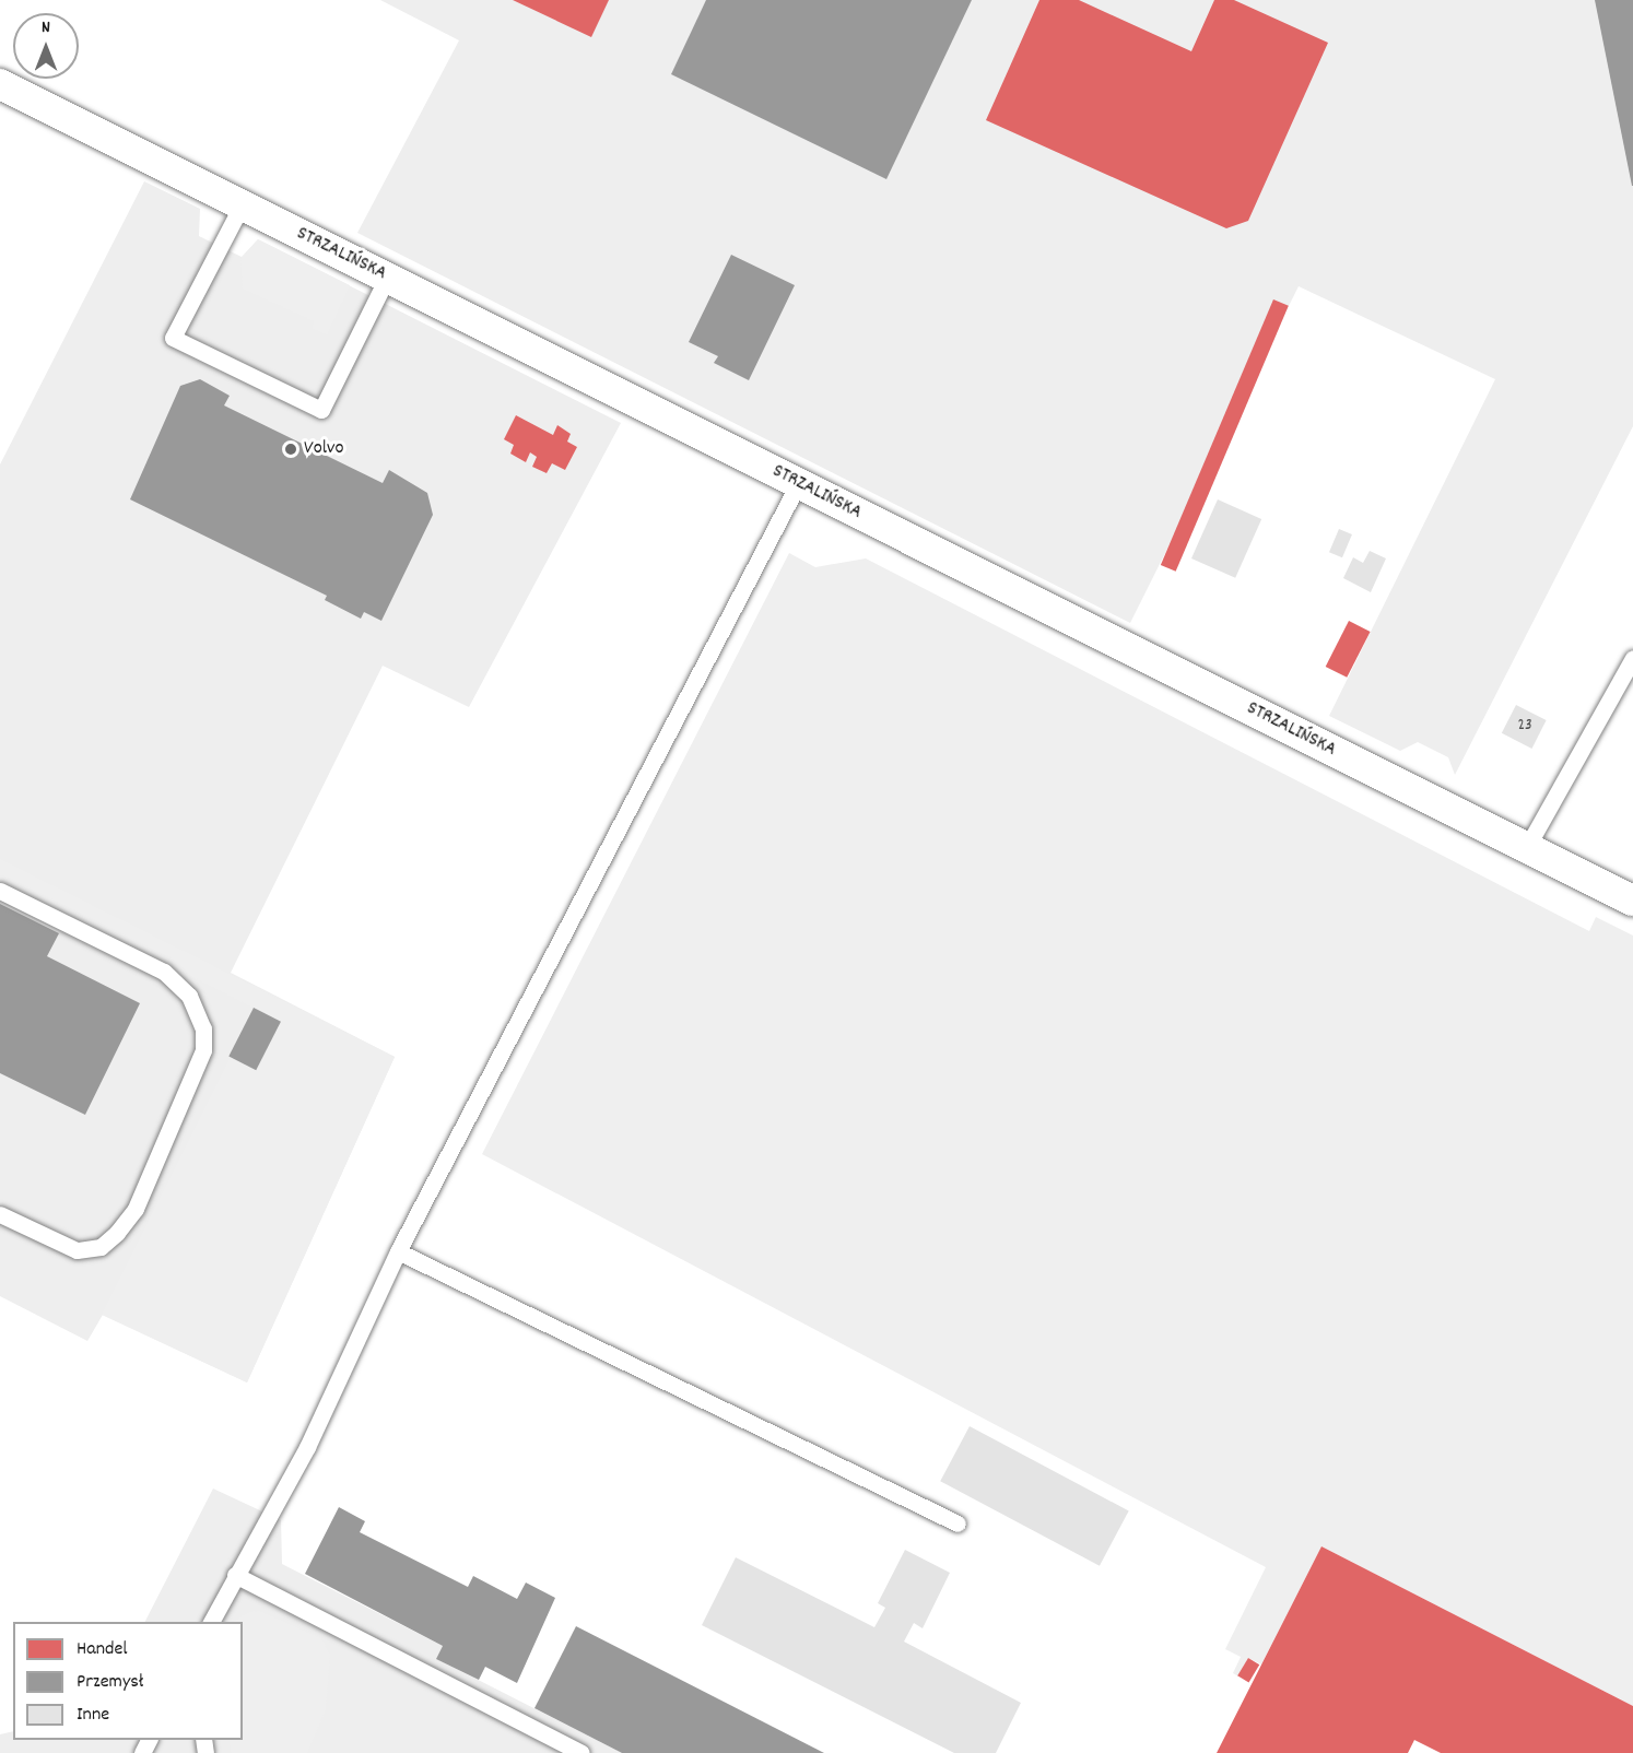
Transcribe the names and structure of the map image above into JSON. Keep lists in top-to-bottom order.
{
  "streets": {
    "street": ["STRZALIŃSKA"]
  },
  "places": ["Volvo"],
  "house_numbers": ["23"],
  "legend": ["Handel", "Przemysł", "Inne"],
  "north": "top"
}
